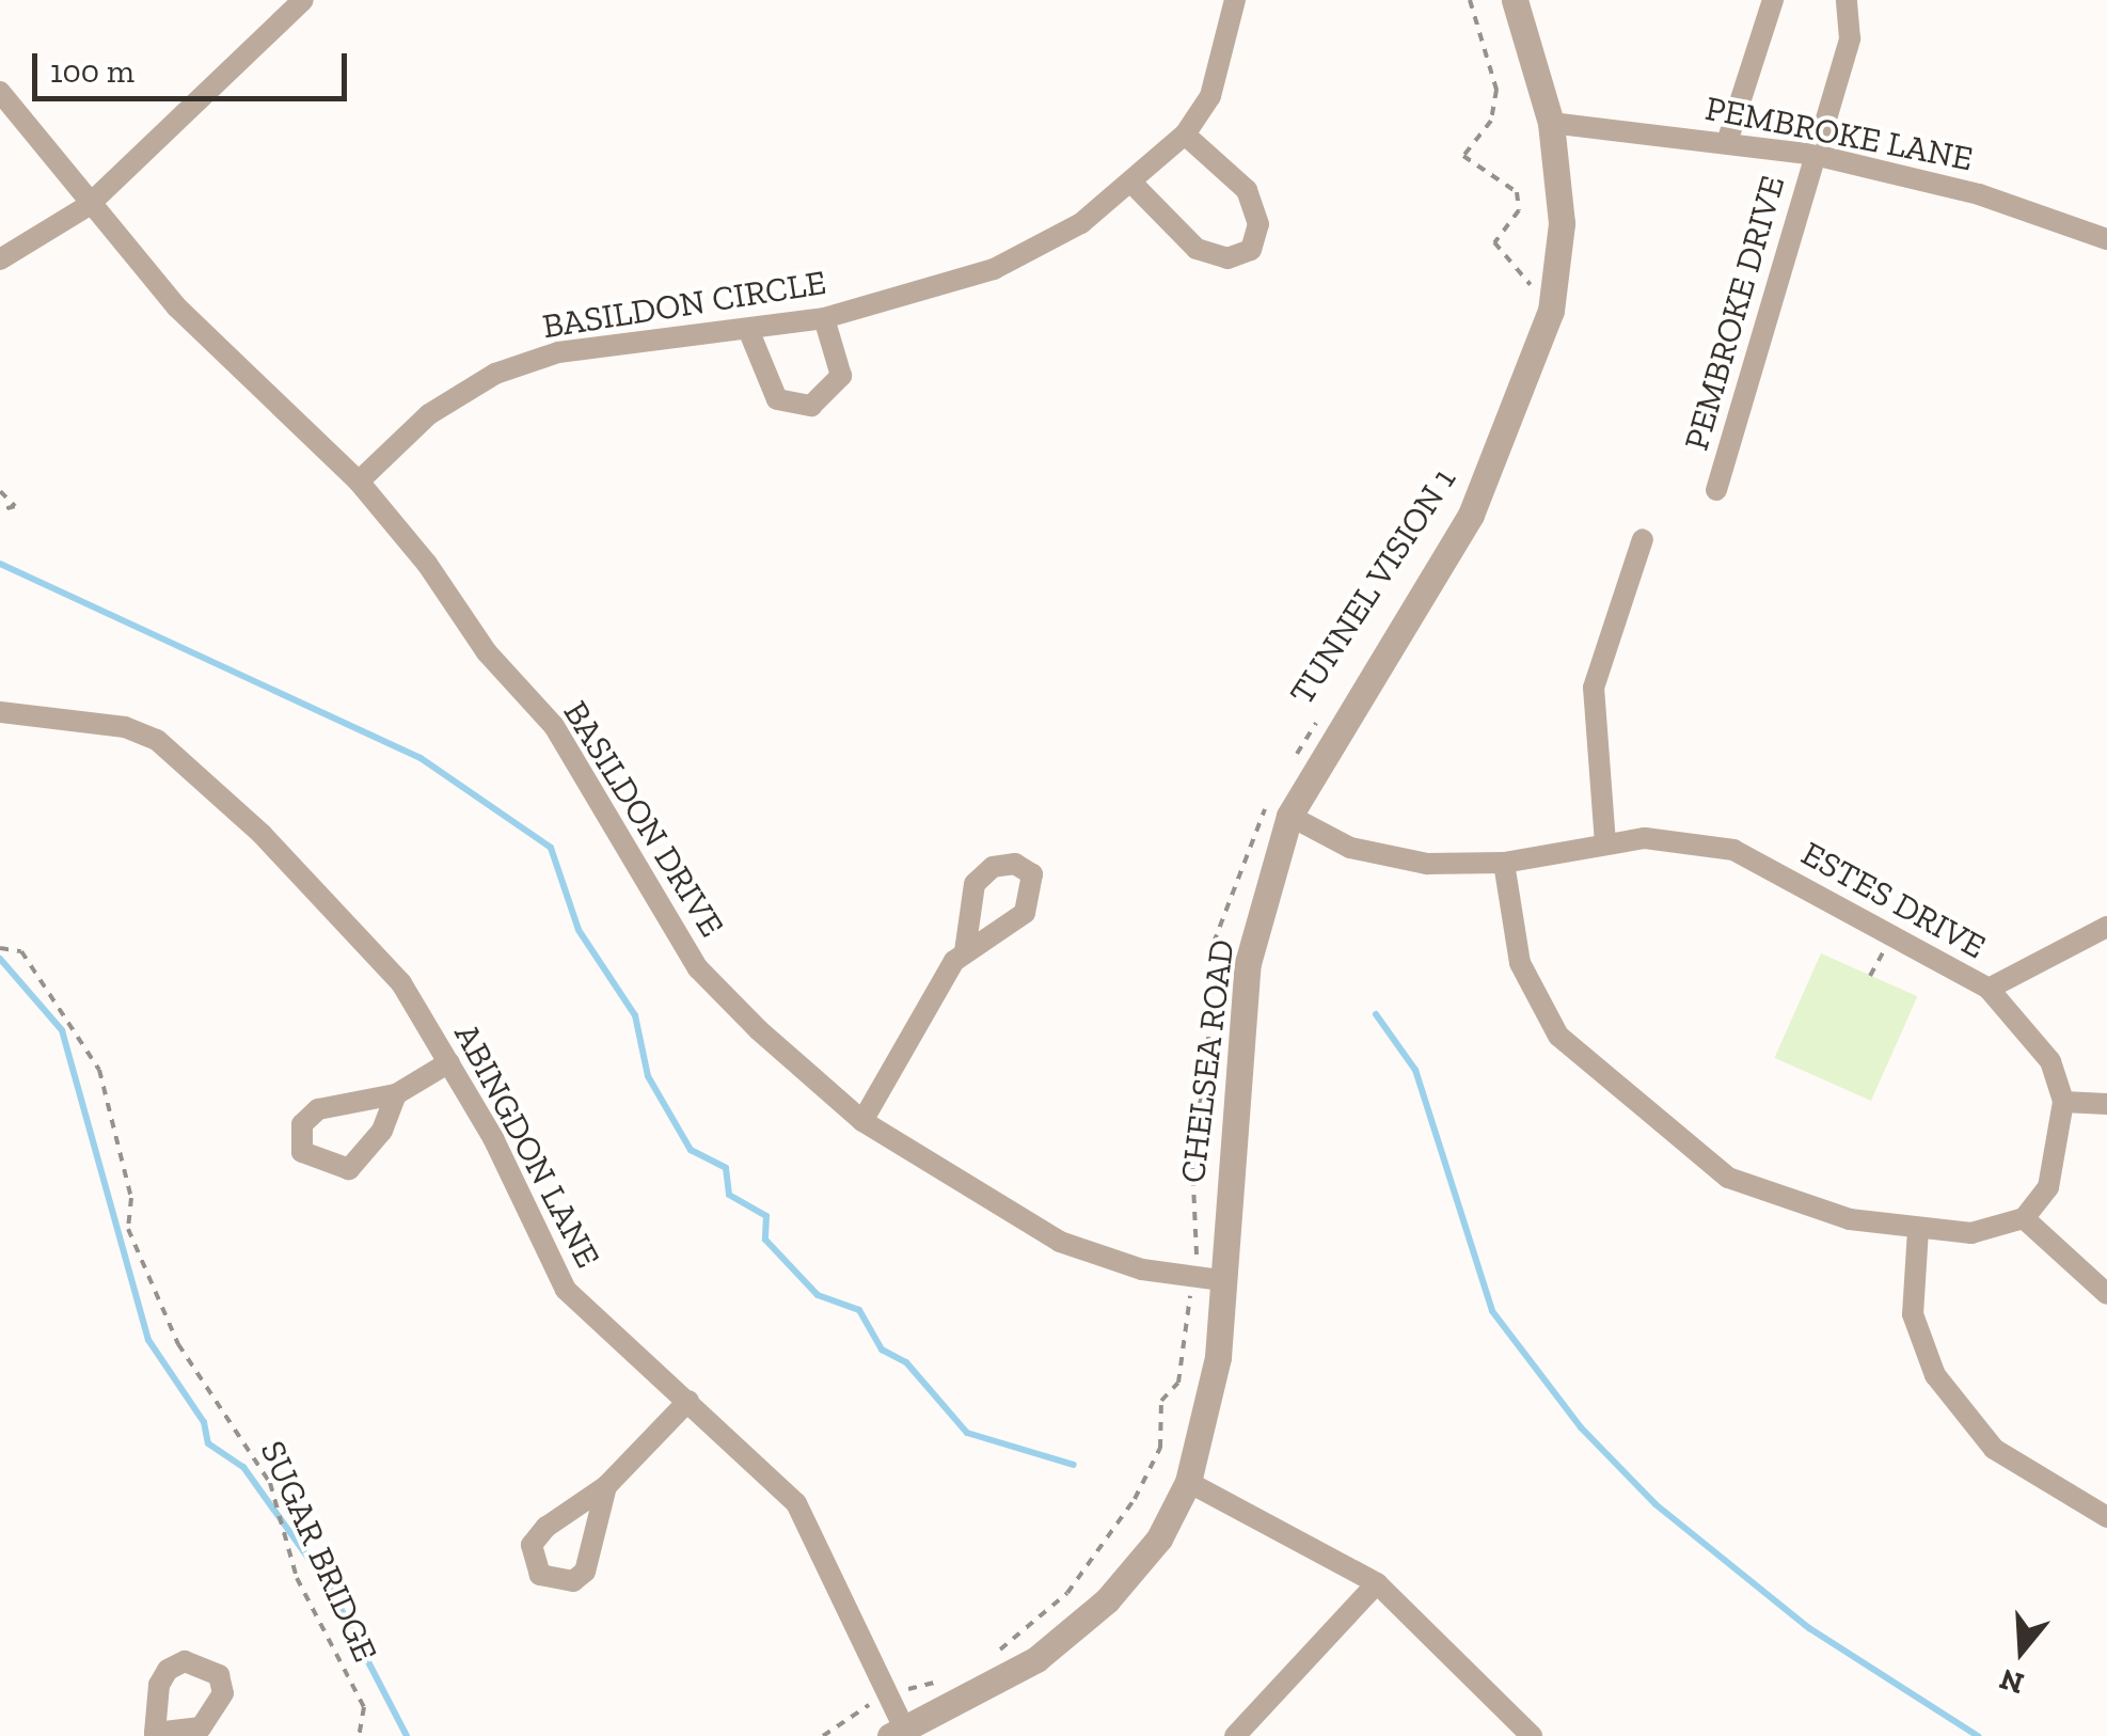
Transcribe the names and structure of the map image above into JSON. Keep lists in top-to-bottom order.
{
  "streets": {
    "street": [
      "PEMBROKE LANE",
      "BASILDON CIRCLE",
      "PEMBROKE DRIVE",
      "BASILDON DRIVE",
      "ESTES DRIVE",
      "CHELSEA ROAD",
      "ABINGDON LANE"
    ],
    "path": ["TUNNEL VISION 1", "SUGAR BRIDGE"]
  },
  "crossings": [
    ["PEMBROKE LANE", "PEMBROKE DRIVE"],
    ["PEMBROKE LANE", "CHELSEA ROAD"],
    ["BASILDON CIRCLE", "BASILDON DRIVE"],
    ["BASILDON DRIVE", "CHELSEA ROAD"],
    ["ESTES DRIVE", "CHELSEA ROAD"],
    ["CHELSEA ROAD", "ABINGDON LANE"]
  ],
  "scale_bar": "100 m",
  "north": "bottom"
}
